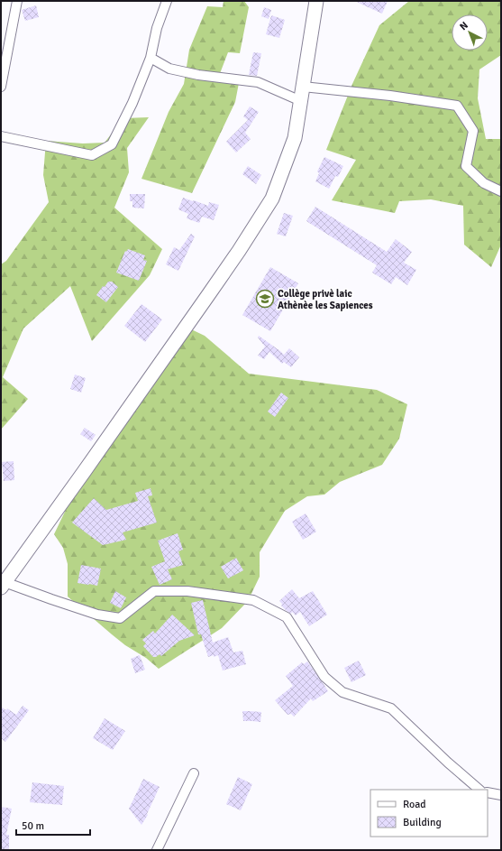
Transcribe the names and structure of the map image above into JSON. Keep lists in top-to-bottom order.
{
  "places": {
    "school or university": ["Collège privè laic Athènèe les Sapiences"]
  },
  "legend": ["Road", "Building"],
  "scale_bar": "50 m",
  "north": "top left"
}
